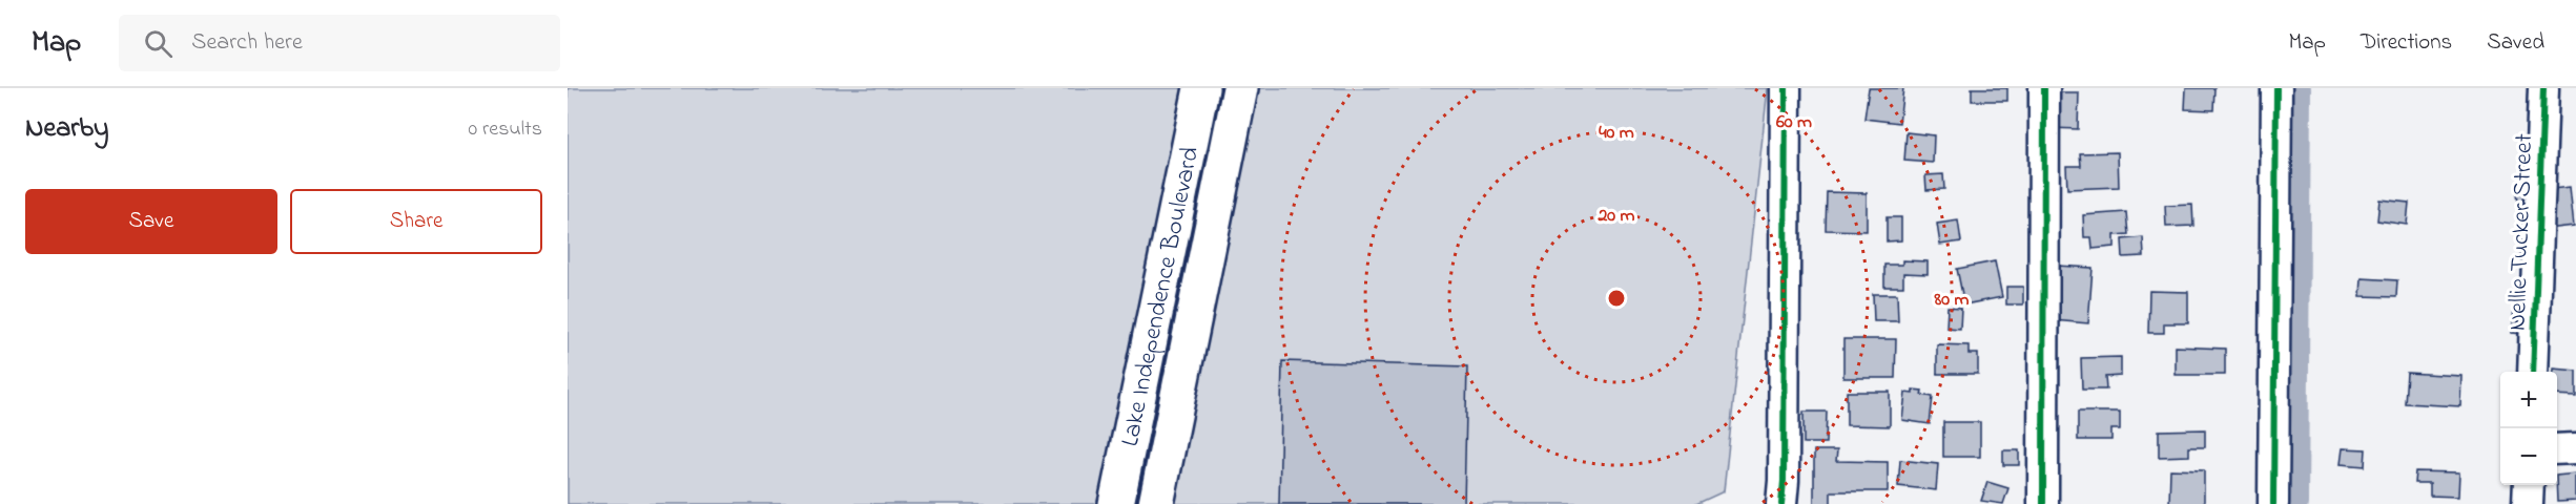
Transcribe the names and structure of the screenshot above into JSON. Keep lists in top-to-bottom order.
{
  "streets": {
    "highway": ["Lake Independence Boulevard"],
    "street": ["Nellie Tucker Street"]
  },
  "page": {
    "header": "Map",
    "search": "Search here",
    "nav": ["Map", "Directions", "Saved"],
    "heading": ["Nearby", "0 results"],
    "buttons": ["Save", "Share"],
    "map_buttons": ["+", "−"]
  },
  "rings": [
    "60 m",
    "40 m",
    "20 m",
    "80 m"
  ]
}
